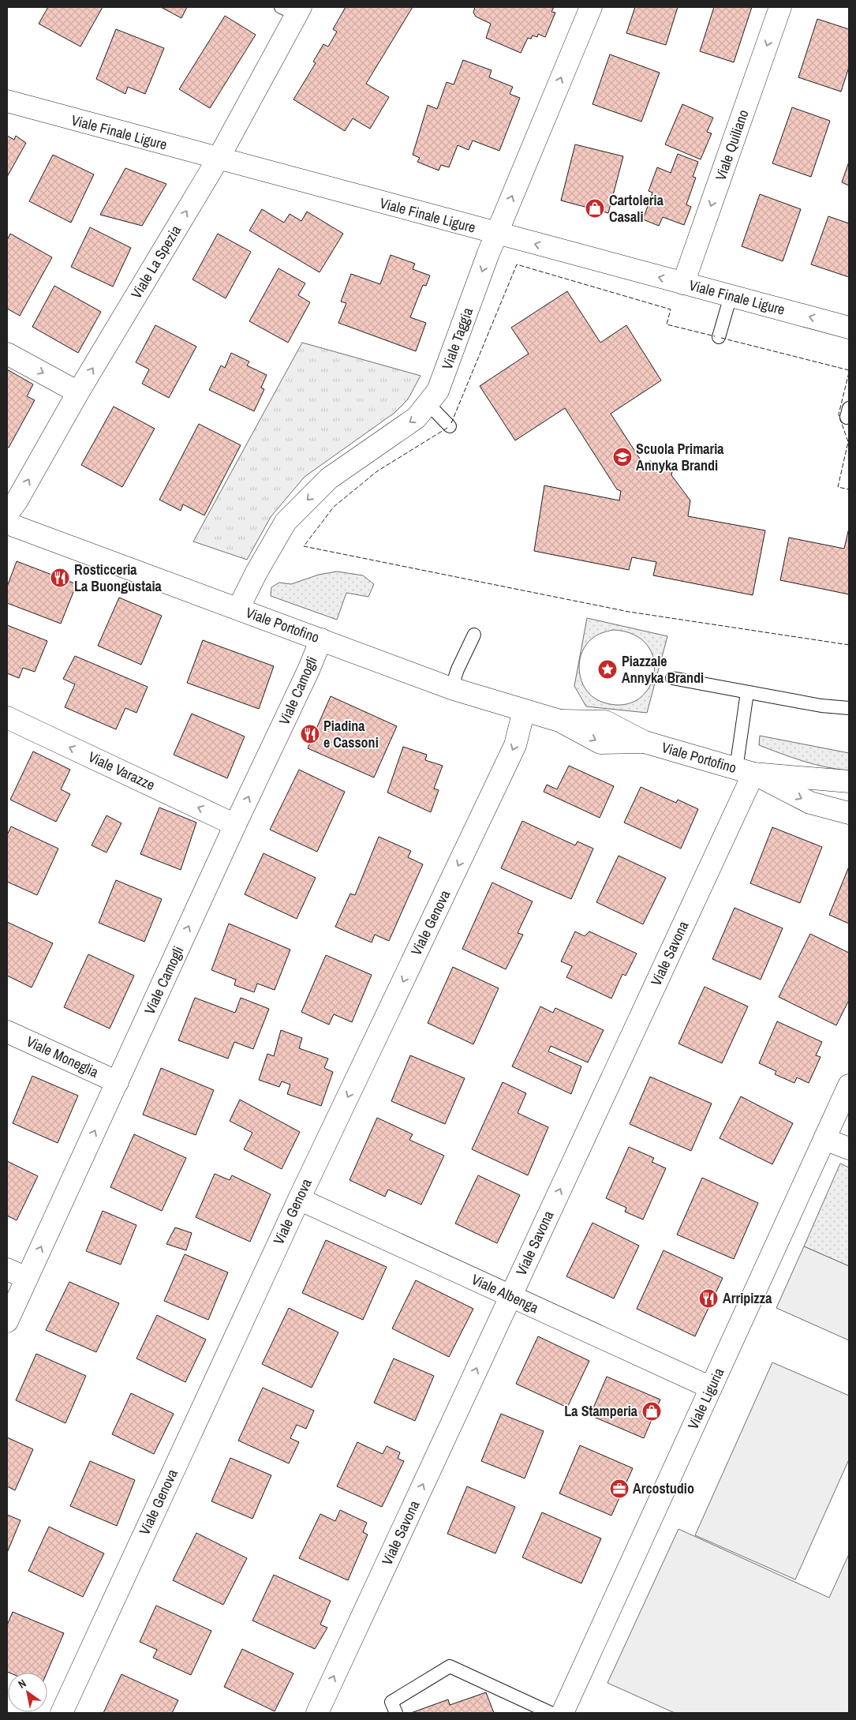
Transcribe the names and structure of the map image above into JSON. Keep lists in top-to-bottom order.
{
  "streets": {
    "street": [
      "Viale Finale Ligure",
      "Viale Quiliano",
      "Viale La Spezia",
      "Viale Taggia",
      "Viale Portofino",
      "Viale Camogli",
      "Viale Varazze",
      "Viale Genova",
      "Viale Savona",
      "Viale Moneglia",
      "Viale Albenga",
      "Viale Liguria"
    ]
  },
  "crossings": [
    ["Viale Finale Ligure", "Viale Quiliano"],
    ["Viale Finale Ligure", "Viale La Spezia"],
    ["Viale Finale Ligure", "Viale Taggia"],
    ["Viale Taggia", "Viale Portofino"],
    ["Viale Portofino", "Viale Camogli"],
    ["Viale Portofino", "Viale Genova"],
    ["Viale Portofino", "Viale Savona"],
    ["Viale Camogli", "Viale Varazze"],
    ["Viale Camogli", "Viale Moneglia"],
    ["Viale Genova", "Viale Albenga"],
    ["Viale Savona", "Viale Albenga"],
    ["Viale Albenga", "Viale Liguria"]
  ],
  "one_way": [
    "Viale Finale Ligure",
    "Viale Quiliano",
    "Viale La Spezia",
    "Viale Camogli",
    "Viale Varazze",
    "Viale Genova",
    "Viale Savona"
  ],
  "places": {
    "shop": ["Cartoleria Casali", "La Stamperia"],
    "school or university": ["Scuola Primaria Annyka Brandi"],
    "restaurant": ["Rosticceria La Buongustaia", "Piadina e Cassoni", "Arripizza"],
    "place": ["Piazzale Annyka Brandi"],
    "office": ["Arcostudio"]
  },
  "north": "top left"
}
